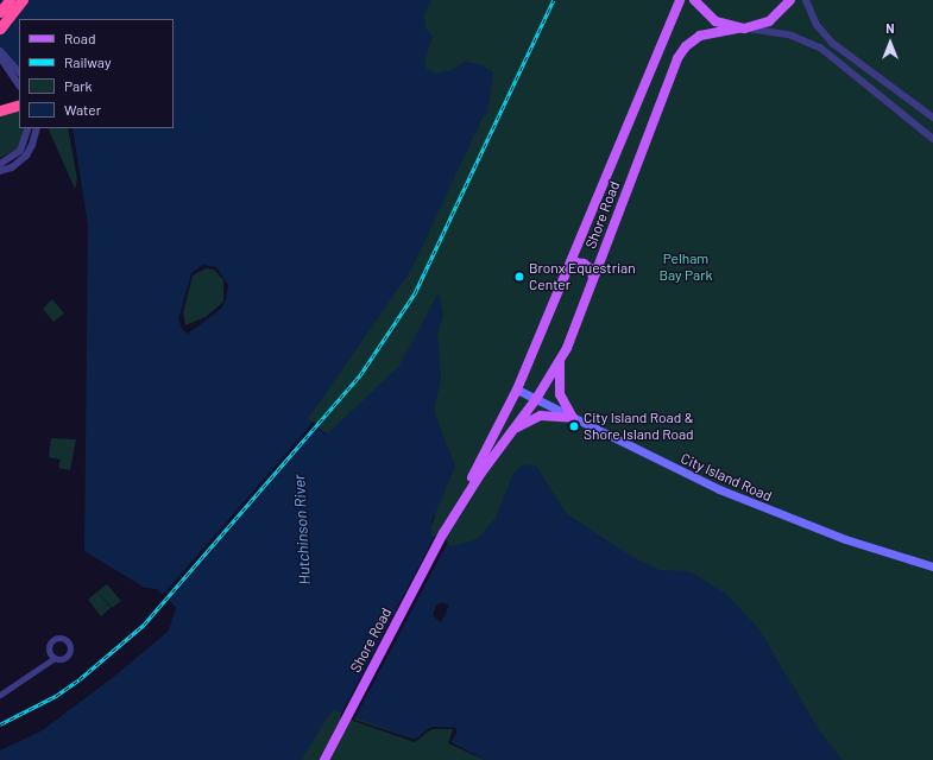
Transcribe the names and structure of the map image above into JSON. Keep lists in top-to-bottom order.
{
  "streets": {
    "main road": ["Shore Road", "City Island Road"]
  },
  "crossings": [
    ["Shore Road", "City Island Road"]
  ],
  "water": ["Hutchinson River"],
  "parks": ["Pelham Bay Park"],
  "places": ["Bronx Equestrian Center", "City Island Road & Shore Island Road"],
  "legend": [
    "Road",
    "Railway",
    "Park",
    "Water"
  ],
  "north": "top"
}
